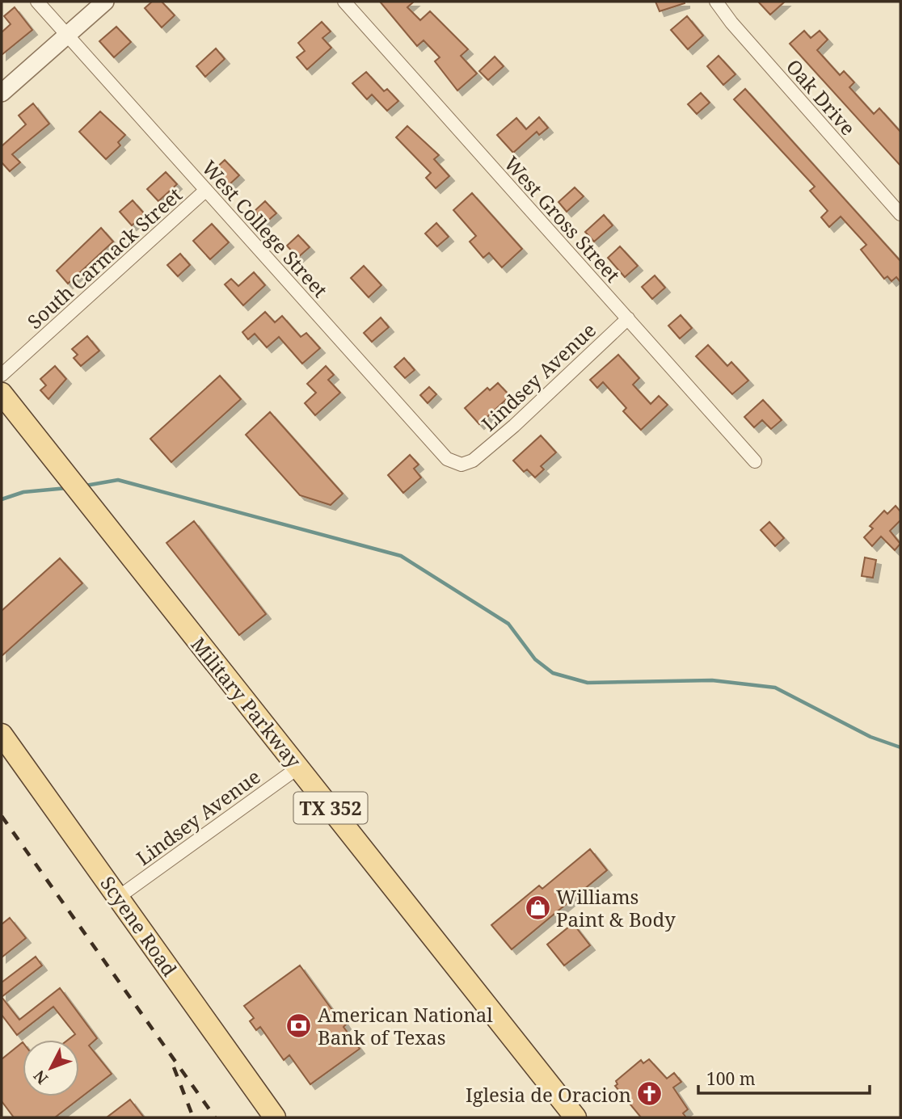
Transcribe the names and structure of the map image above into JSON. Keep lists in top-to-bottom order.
{
  "streets": {
    "main road": ["Military Parkway", "TX 352", "Scyene Road"],
    "street": [
      "Oak Drive",
      "West Gross Street",
      "West College Street",
      "South Carmack Street",
      "Lindsey Avenue"
    ]
  },
  "crossings": [
    ["West Gross Street", "Lindsey Avenue"],
    ["West College Street", "South Carmack Street"],
    ["West College Street", "Lindsey Avenue"],
    ["Lindsey Avenue", "Military Parkway"],
    ["Lindsey Avenue", "Scyene Road"]
  ],
  "places": {
    "shop": ["Williams Paint & Body"],
    "bank": ["American National Bank of Texas"],
    "church": ["Iglesia de Oracion"]
  },
  "scale_bar": "100 m",
  "north": "bottom left"
}
